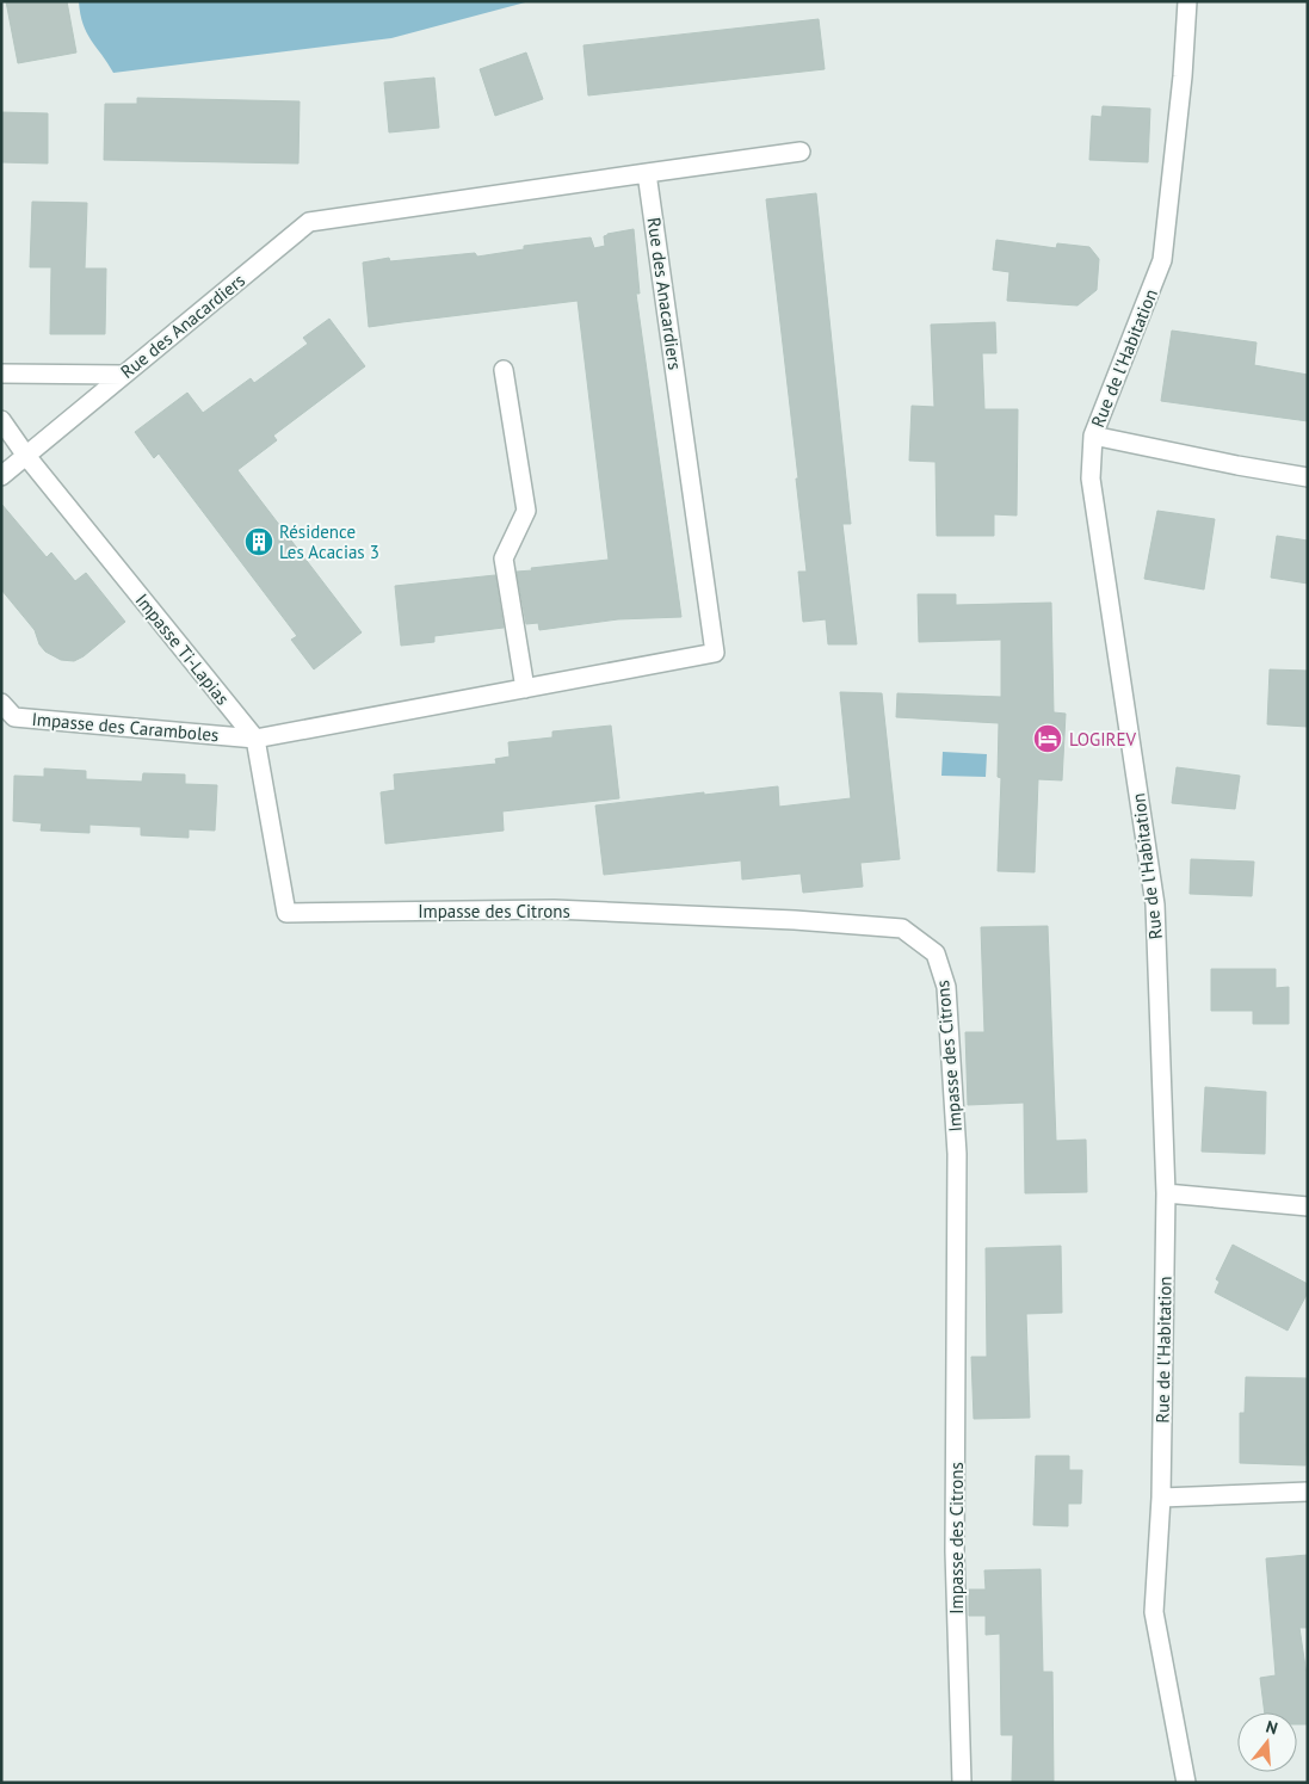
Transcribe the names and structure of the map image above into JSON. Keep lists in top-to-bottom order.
{
  "streets": {
    "street": [
      "Rue des Anacardiers",
      "Rue de l'Habitation",
      "Impasse Ti-Lapias",
      "Impasse des Caramboles",
      "Impasse des Citrons"
    ]
  },
  "crossings": [
    ["Rue des Anacardiers", "Impasse Ti-Lapias"],
    ["Rue des Anacardiers", "Impasse des Caramboles"],
    ["Impasse Ti-Lapias", "Impasse des Caramboles"],
    ["Impasse Ti-Lapias", "Impasse des Citrons"]
  ],
  "places": {
    "building": ["Résidence Les Acacias 3"],
    "hotel": ["LOGIREV"]
  },
  "north": "top"
}
